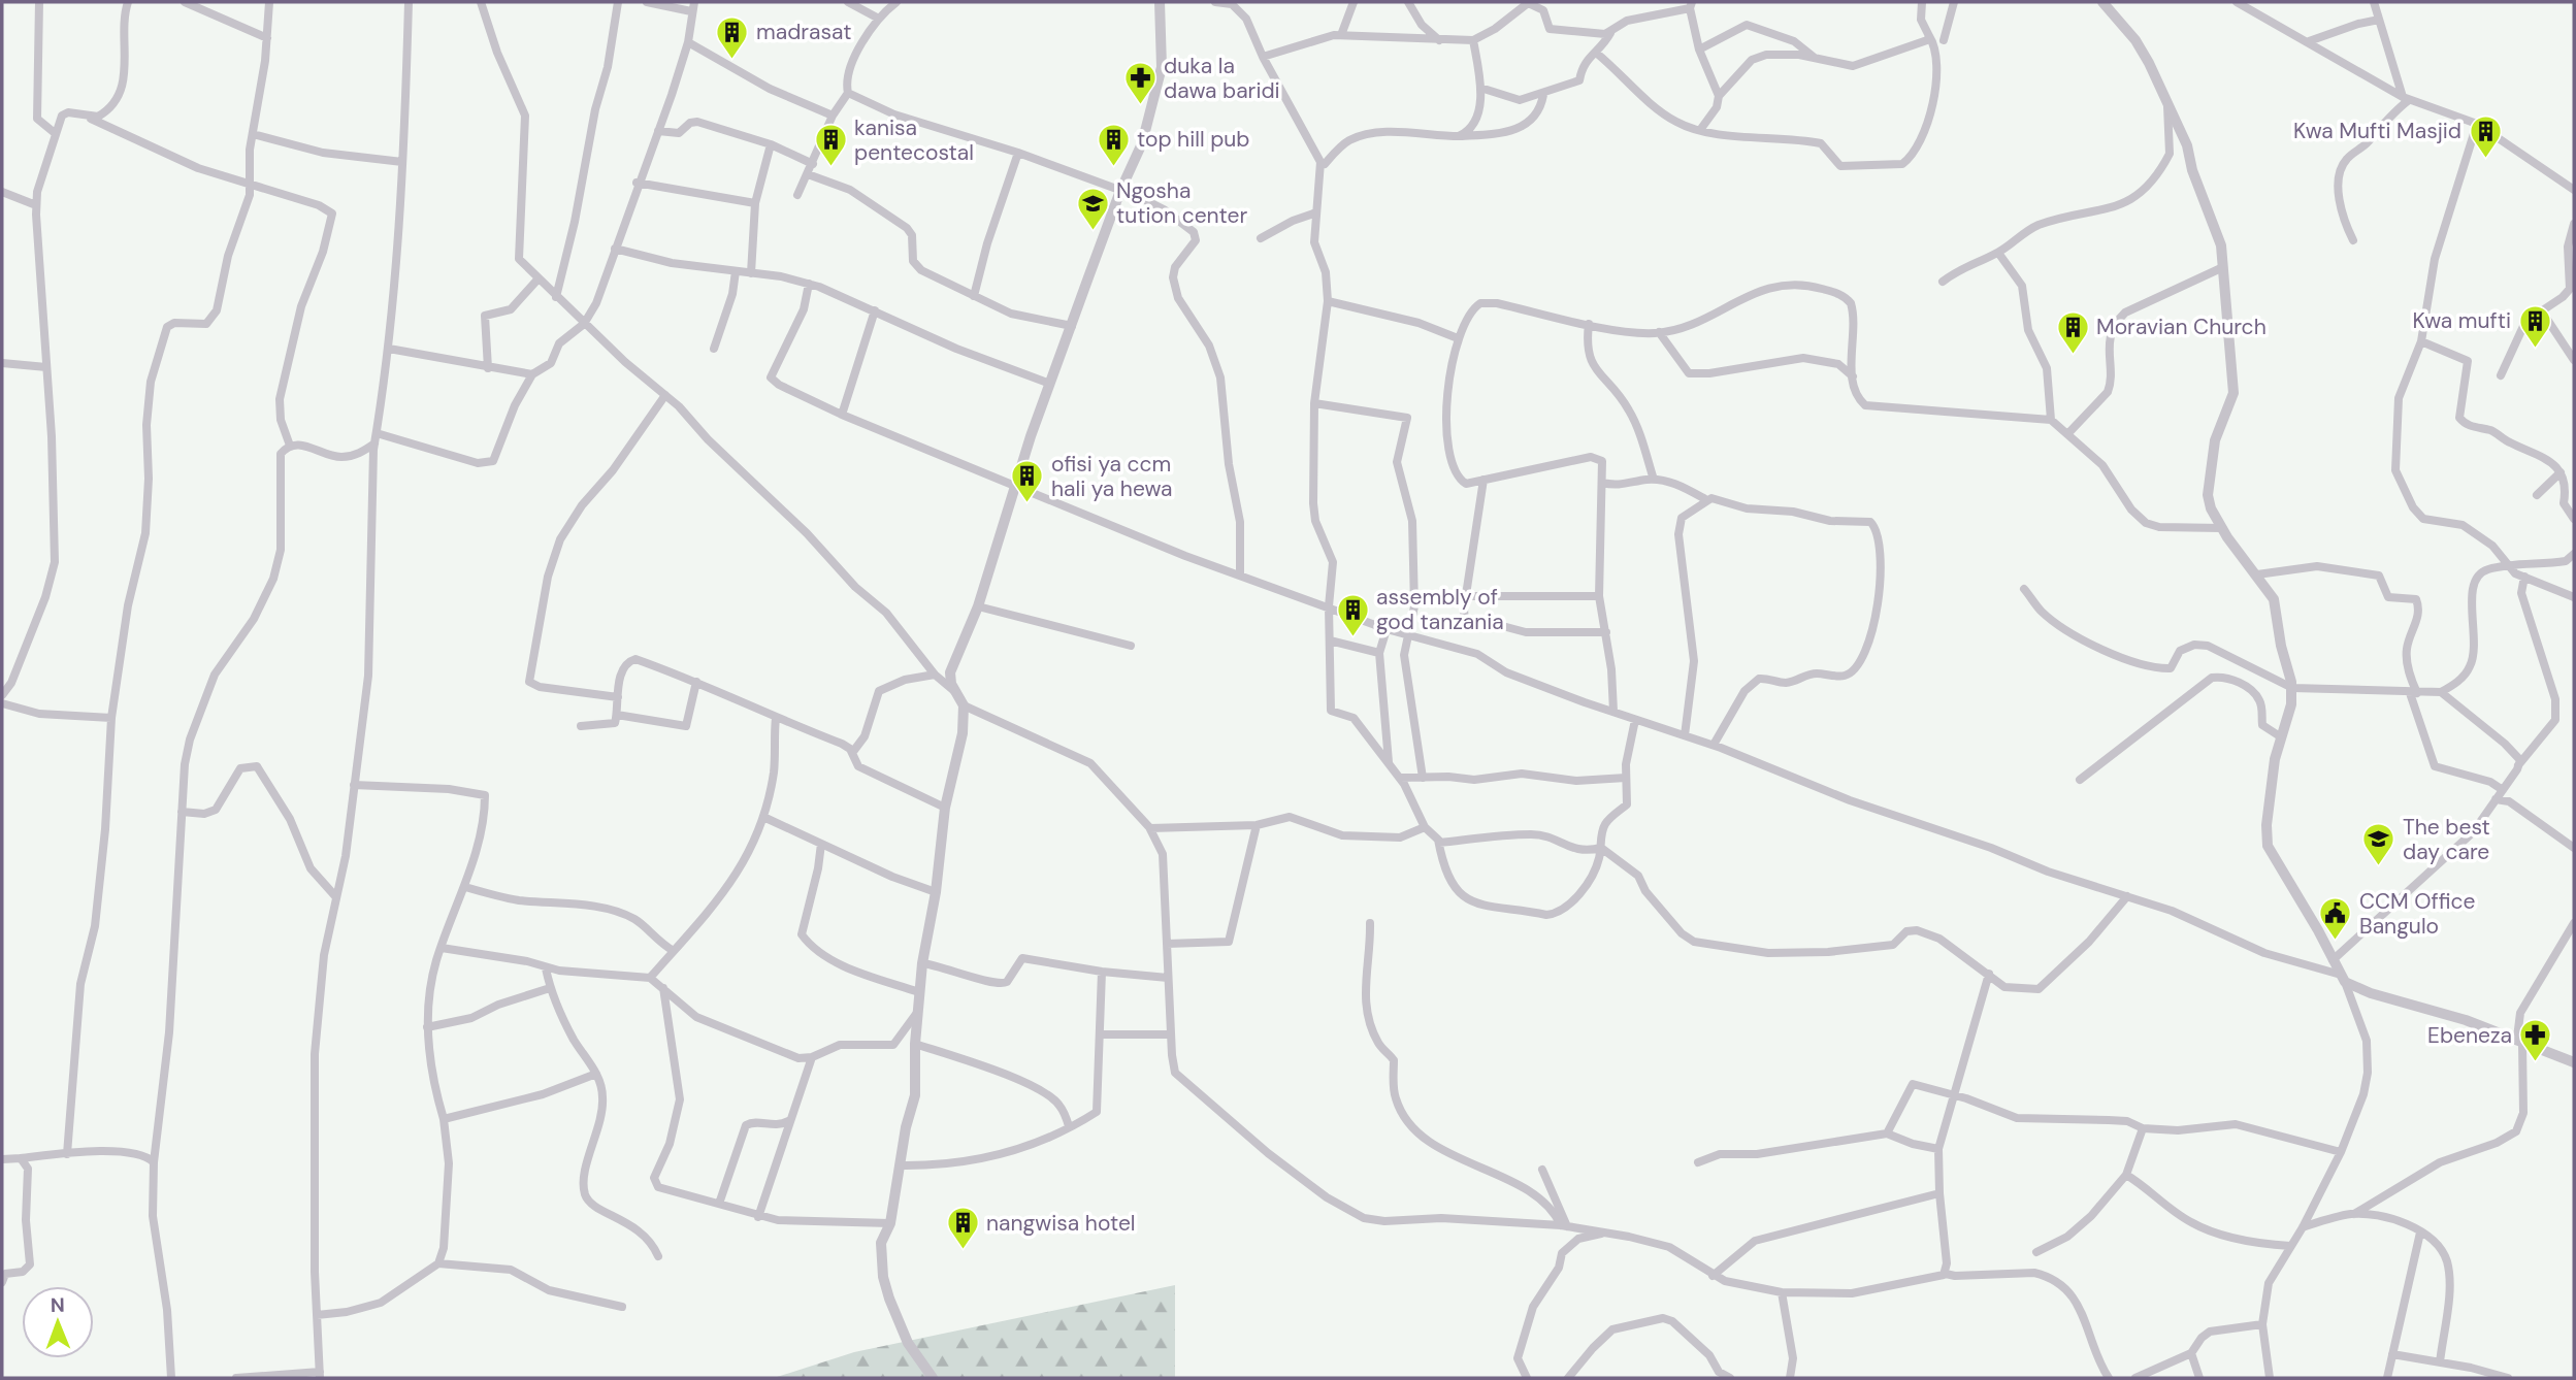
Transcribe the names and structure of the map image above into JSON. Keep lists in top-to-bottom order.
{
  "places": {
    "building": [
      "madrasat",
      "Kwa Mufti Masjid",
      "top hill pub",
      "kanisa pentecostal",
      "Kwa mufti",
      "Moravian Church",
      "ofisi ya ccm hali ya hewa",
      "assembly of god tanzania",
      "nangwisa hotel"
    ],
    "pharmacy": ["duka la dawa baridi", "Ebeneza"],
    "school or university": ["Ngosha tution center", "The best day care"],
    "public building": ["CCM Office Bangulo"]
  },
  "north": "top"
}
